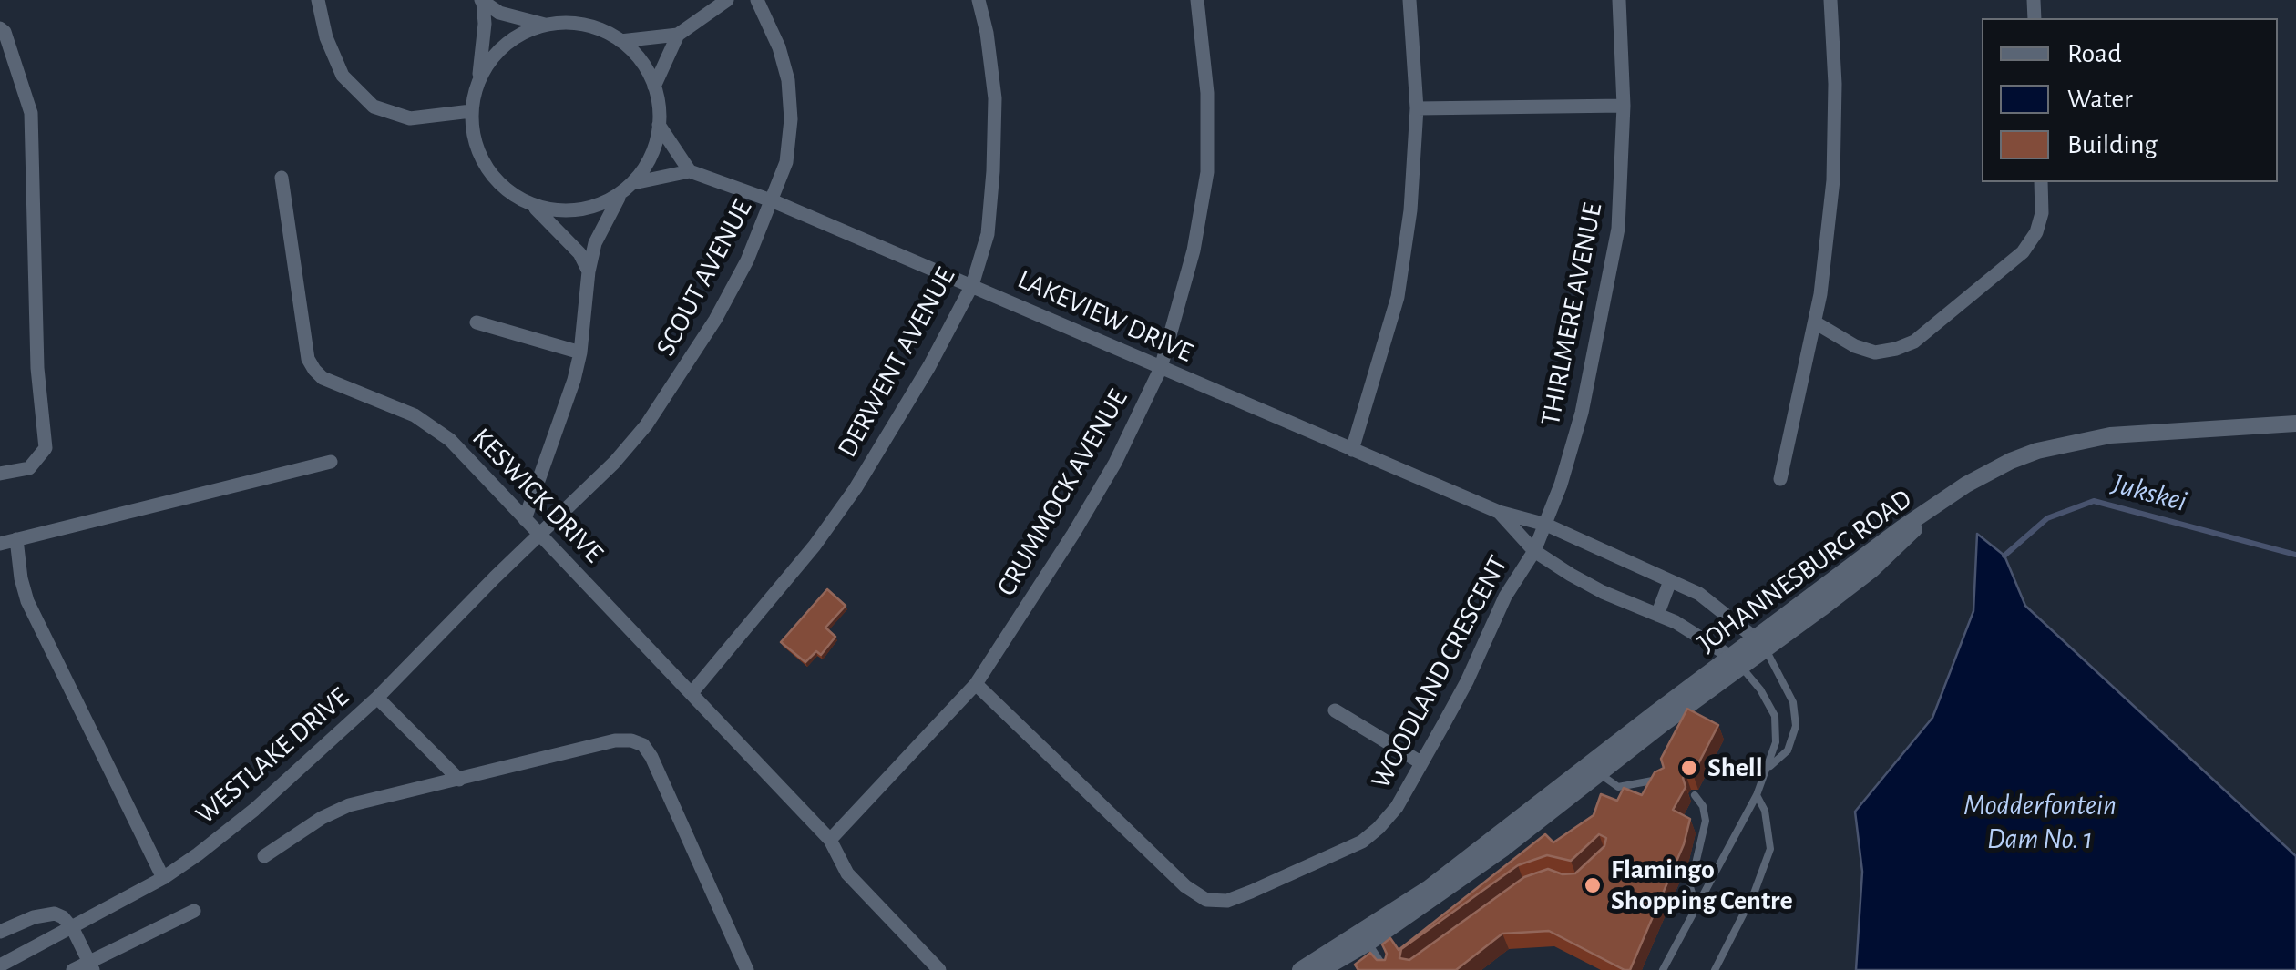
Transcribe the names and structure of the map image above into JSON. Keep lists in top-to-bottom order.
{
  "streets": {
    "street": [
      "SCOUT AVENUE",
      "THIRLMERE AVENUE",
      "LAKEVIEW DRIVE",
      "DERWENT AVENUE",
      "CRUMMOCK AVENUE",
      "KESWICK DRIVE",
      "JOHANNESBURG ROAD",
      "WOODLAND CRESCENT",
      "WESTLAKE DRIVE"
    ]
  },
  "crossings": [
    ["SCOUT AVENUE", "LAKEVIEW DRIVE"],
    ["SCOUT AVENUE", "KESWICK DRIVE"],
    ["SCOUT AVENUE", "WESTLAKE DRIVE"],
    ["THIRLMERE AVENUE", "LAKEVIEW DRIVE"],
    ["THIRLMERE AVENUE", "WOODLAND CRESCENT"],
    ["LAKEVIEW DRIVE", "DERWENT AVENUE"],
    ["LAKEVIEW DRIVE", "CRUMMOCK AVENUE"],
    ["LAKEVIEW DRIVE", "JOHANNESBURG ROAD"],
    ["LAKEVIEW DRIVE", "WOODLAND CRESCENT"],
    ["DERWENT AVENUE", "KESWICK DRIVE"],
    ["CRUMMOCK AVENUE", "KESWICK DRIVE"],
    ["CRUMMOCK AVENUE", "WOODLAND CRESCENT"],
    ["KESWICK DRIVE", "WESTLAKE DRIVE"]
  ],
  "water": ["Jukskei", "Modderfontein Dam No. 1"],
  "places": ["Shell", "Flamingo Shopping Centre"],
  "legend": ["Road", "Water", "Building"]
}
